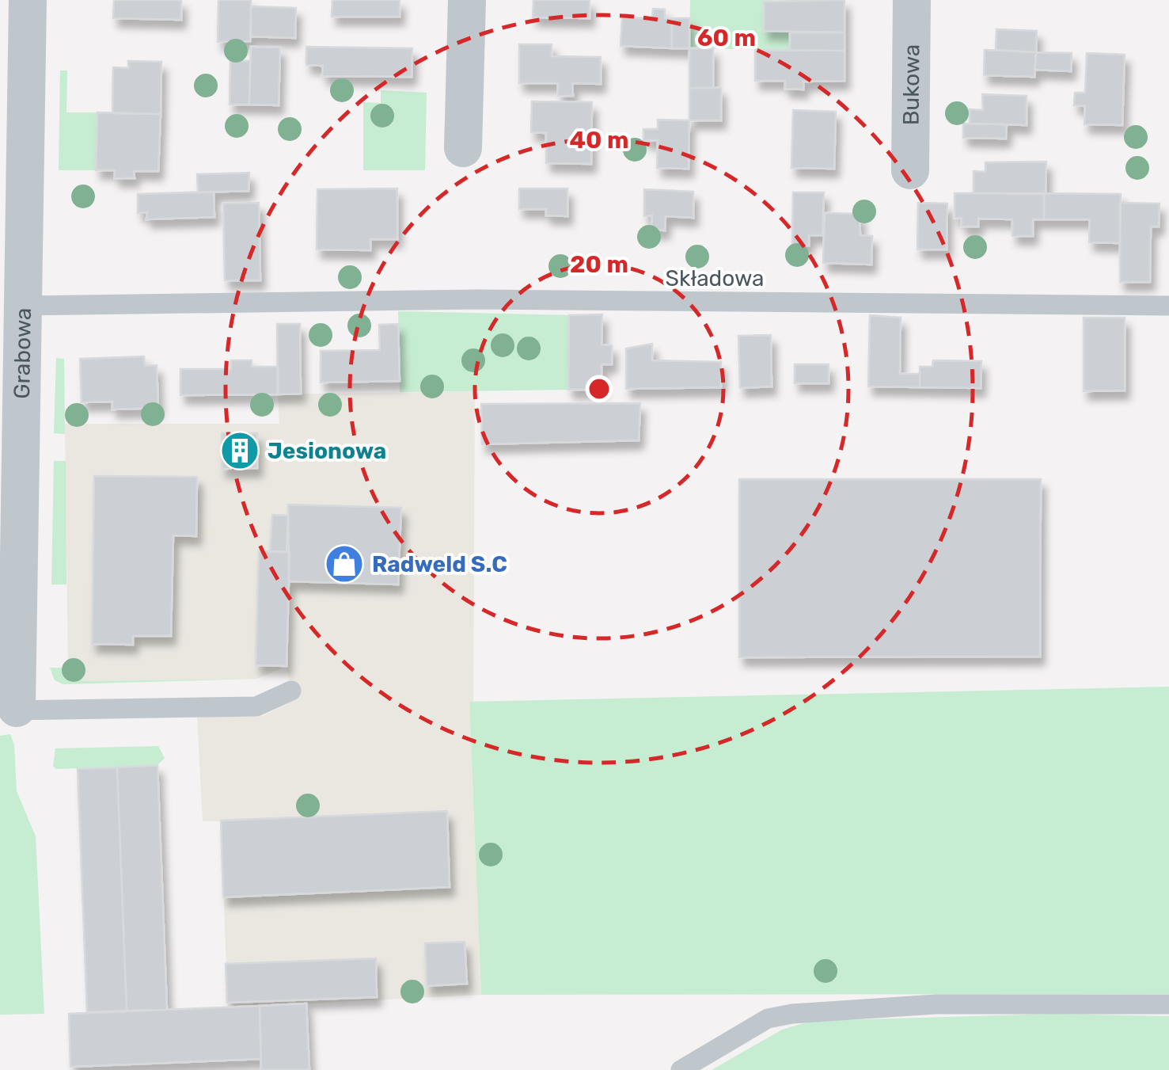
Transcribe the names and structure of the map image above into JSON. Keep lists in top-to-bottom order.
{
  "streets": {
    "street": ["Bukowa", "Grabowa"],
    "lane": ["Składowa"]
  },
  "crossings": [
    ["Składowa", "Grabowa"]
  ],
  "places": {
    "building": ["Jesionowa"],
    "shop": ["Radweld S.C"]
  },
  "rings": ["60 m", "40 m", "20 m"]
}
